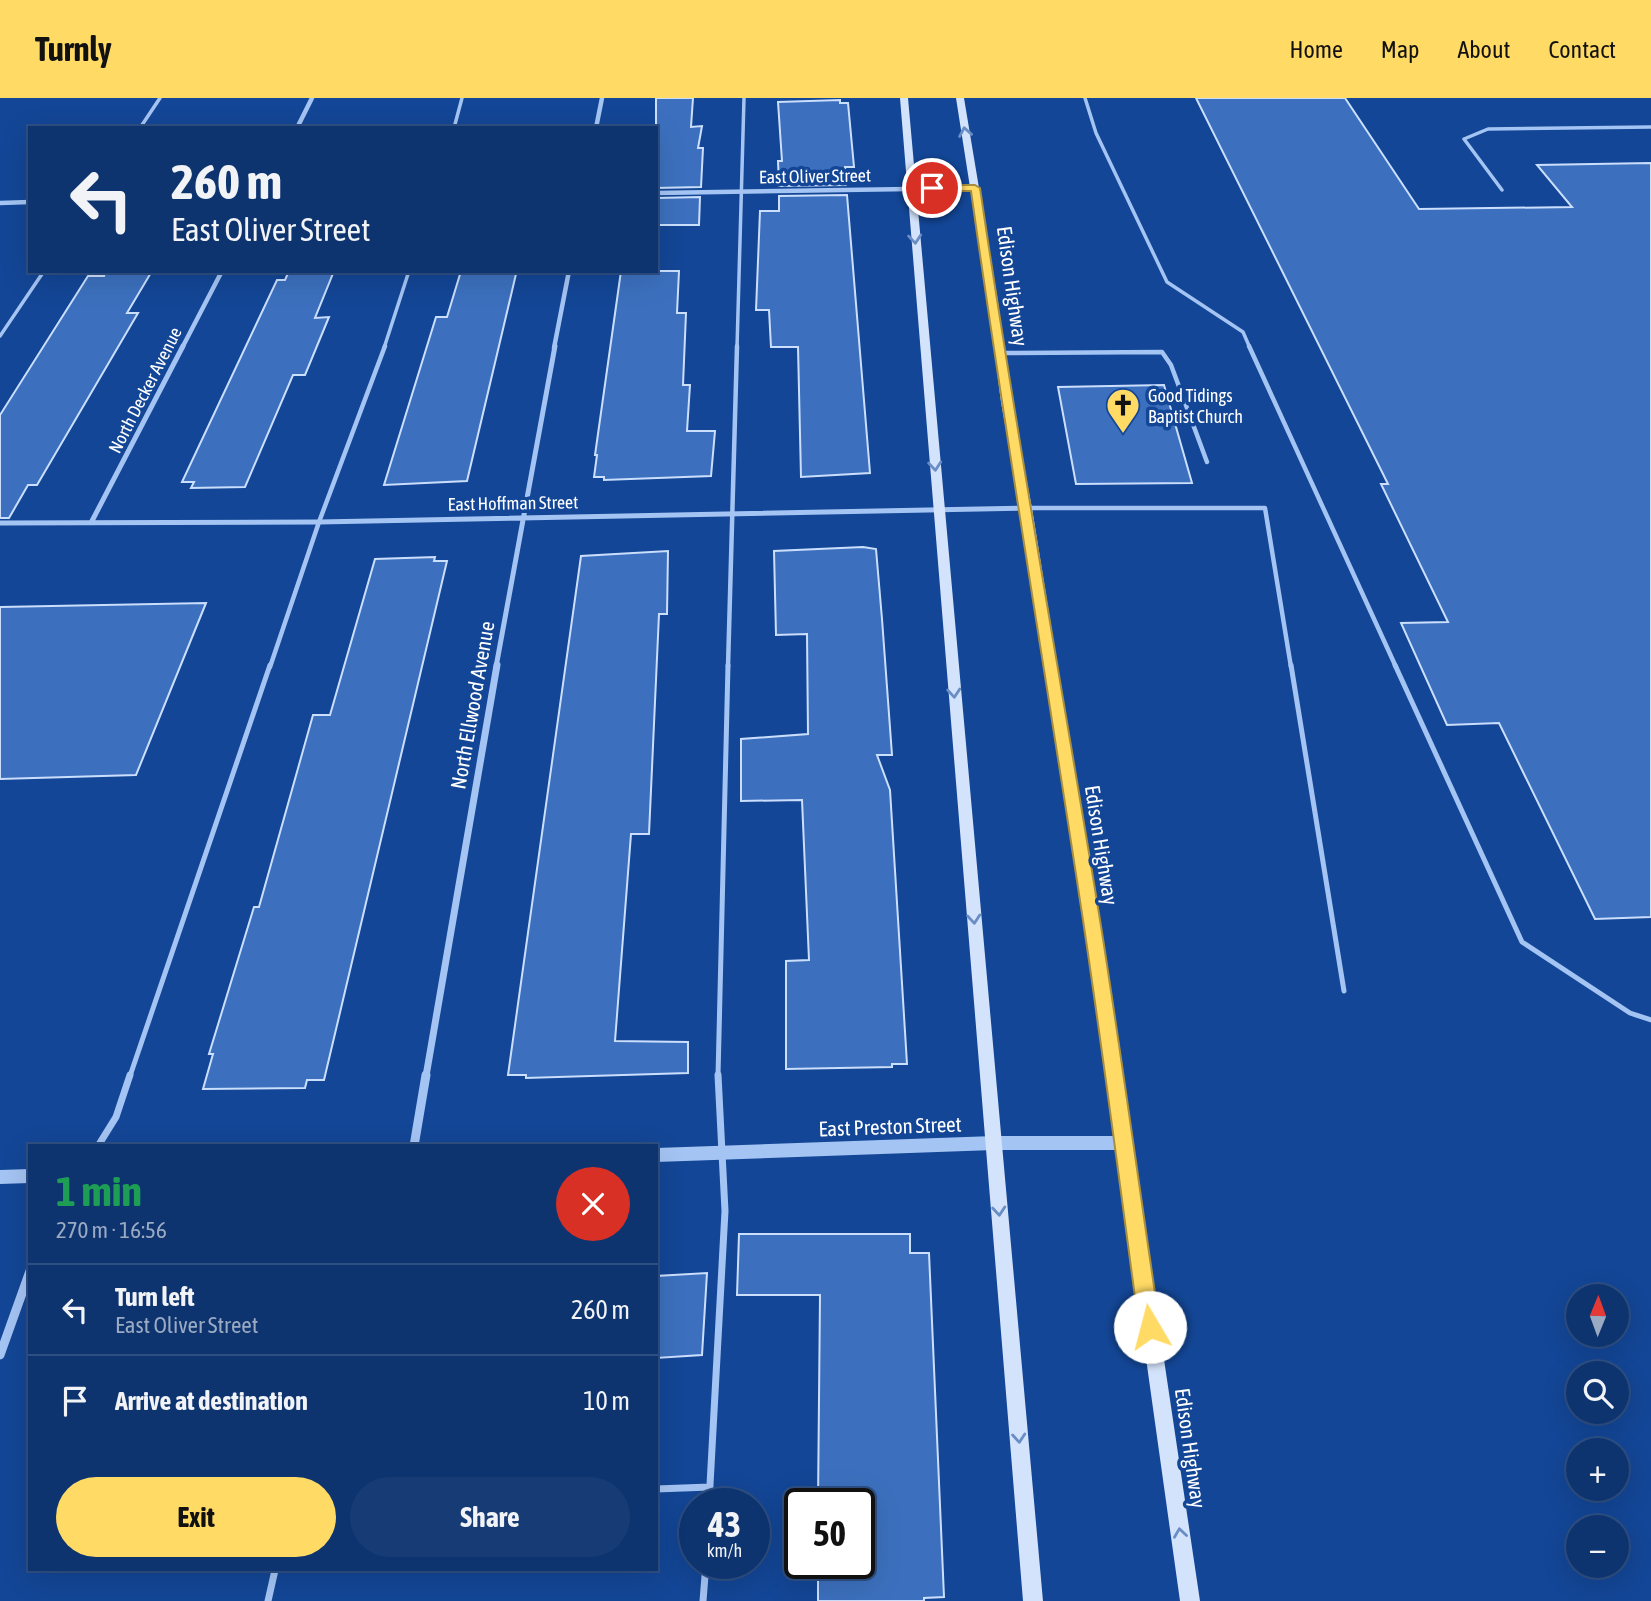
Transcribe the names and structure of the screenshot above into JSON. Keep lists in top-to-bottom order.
{
  "streets": {
    "main road": ["Edison Highway"],
    "street": [
      "East Oliver Street",
      "North Decker Avenue",
      "East Hoffman Street",
      "North Ellwood Avenue",
      "East Preston Street"
    ]
  },
  "crossings": [
    ["East Oliver Street", "Edison Highway"],
    ["Edison Highway", "East Hoffman Street"],
    ["Edison Highway", "East Preston Street"],
    ["North Decker Avenue", "East Hoffman Street"],
    ["East Hoffman Street", "North Ellwood Avenue"]
  ],
  "one_way": ["Edison Highway"],
  "places": {
    "church": ["Good Tidings Baptist Church"]
  },
  "north": "top",
  "page": {
    "header": "Turnly",
    "nav": [
      "Home",
      "Map",
      "About",
      "Contact"
    ],
    "turn": ["260 m", "East Oliver Street"],
    "heading": ["1 min", "270 m · 16:56"],
    "list": [
      {
        "name": "Turn left",
        "note": "East Oliver Street",
        "value": "260 m"
      },
      {
        "name": "Arrive at destination",
        "value": "10 m"
      }
    ],
    "map_buttons": ["+", "−"],
    "buttons": ["Exit", "Share"],
    "speed": "43 km/h",
    "limit": "50"
  }
}
